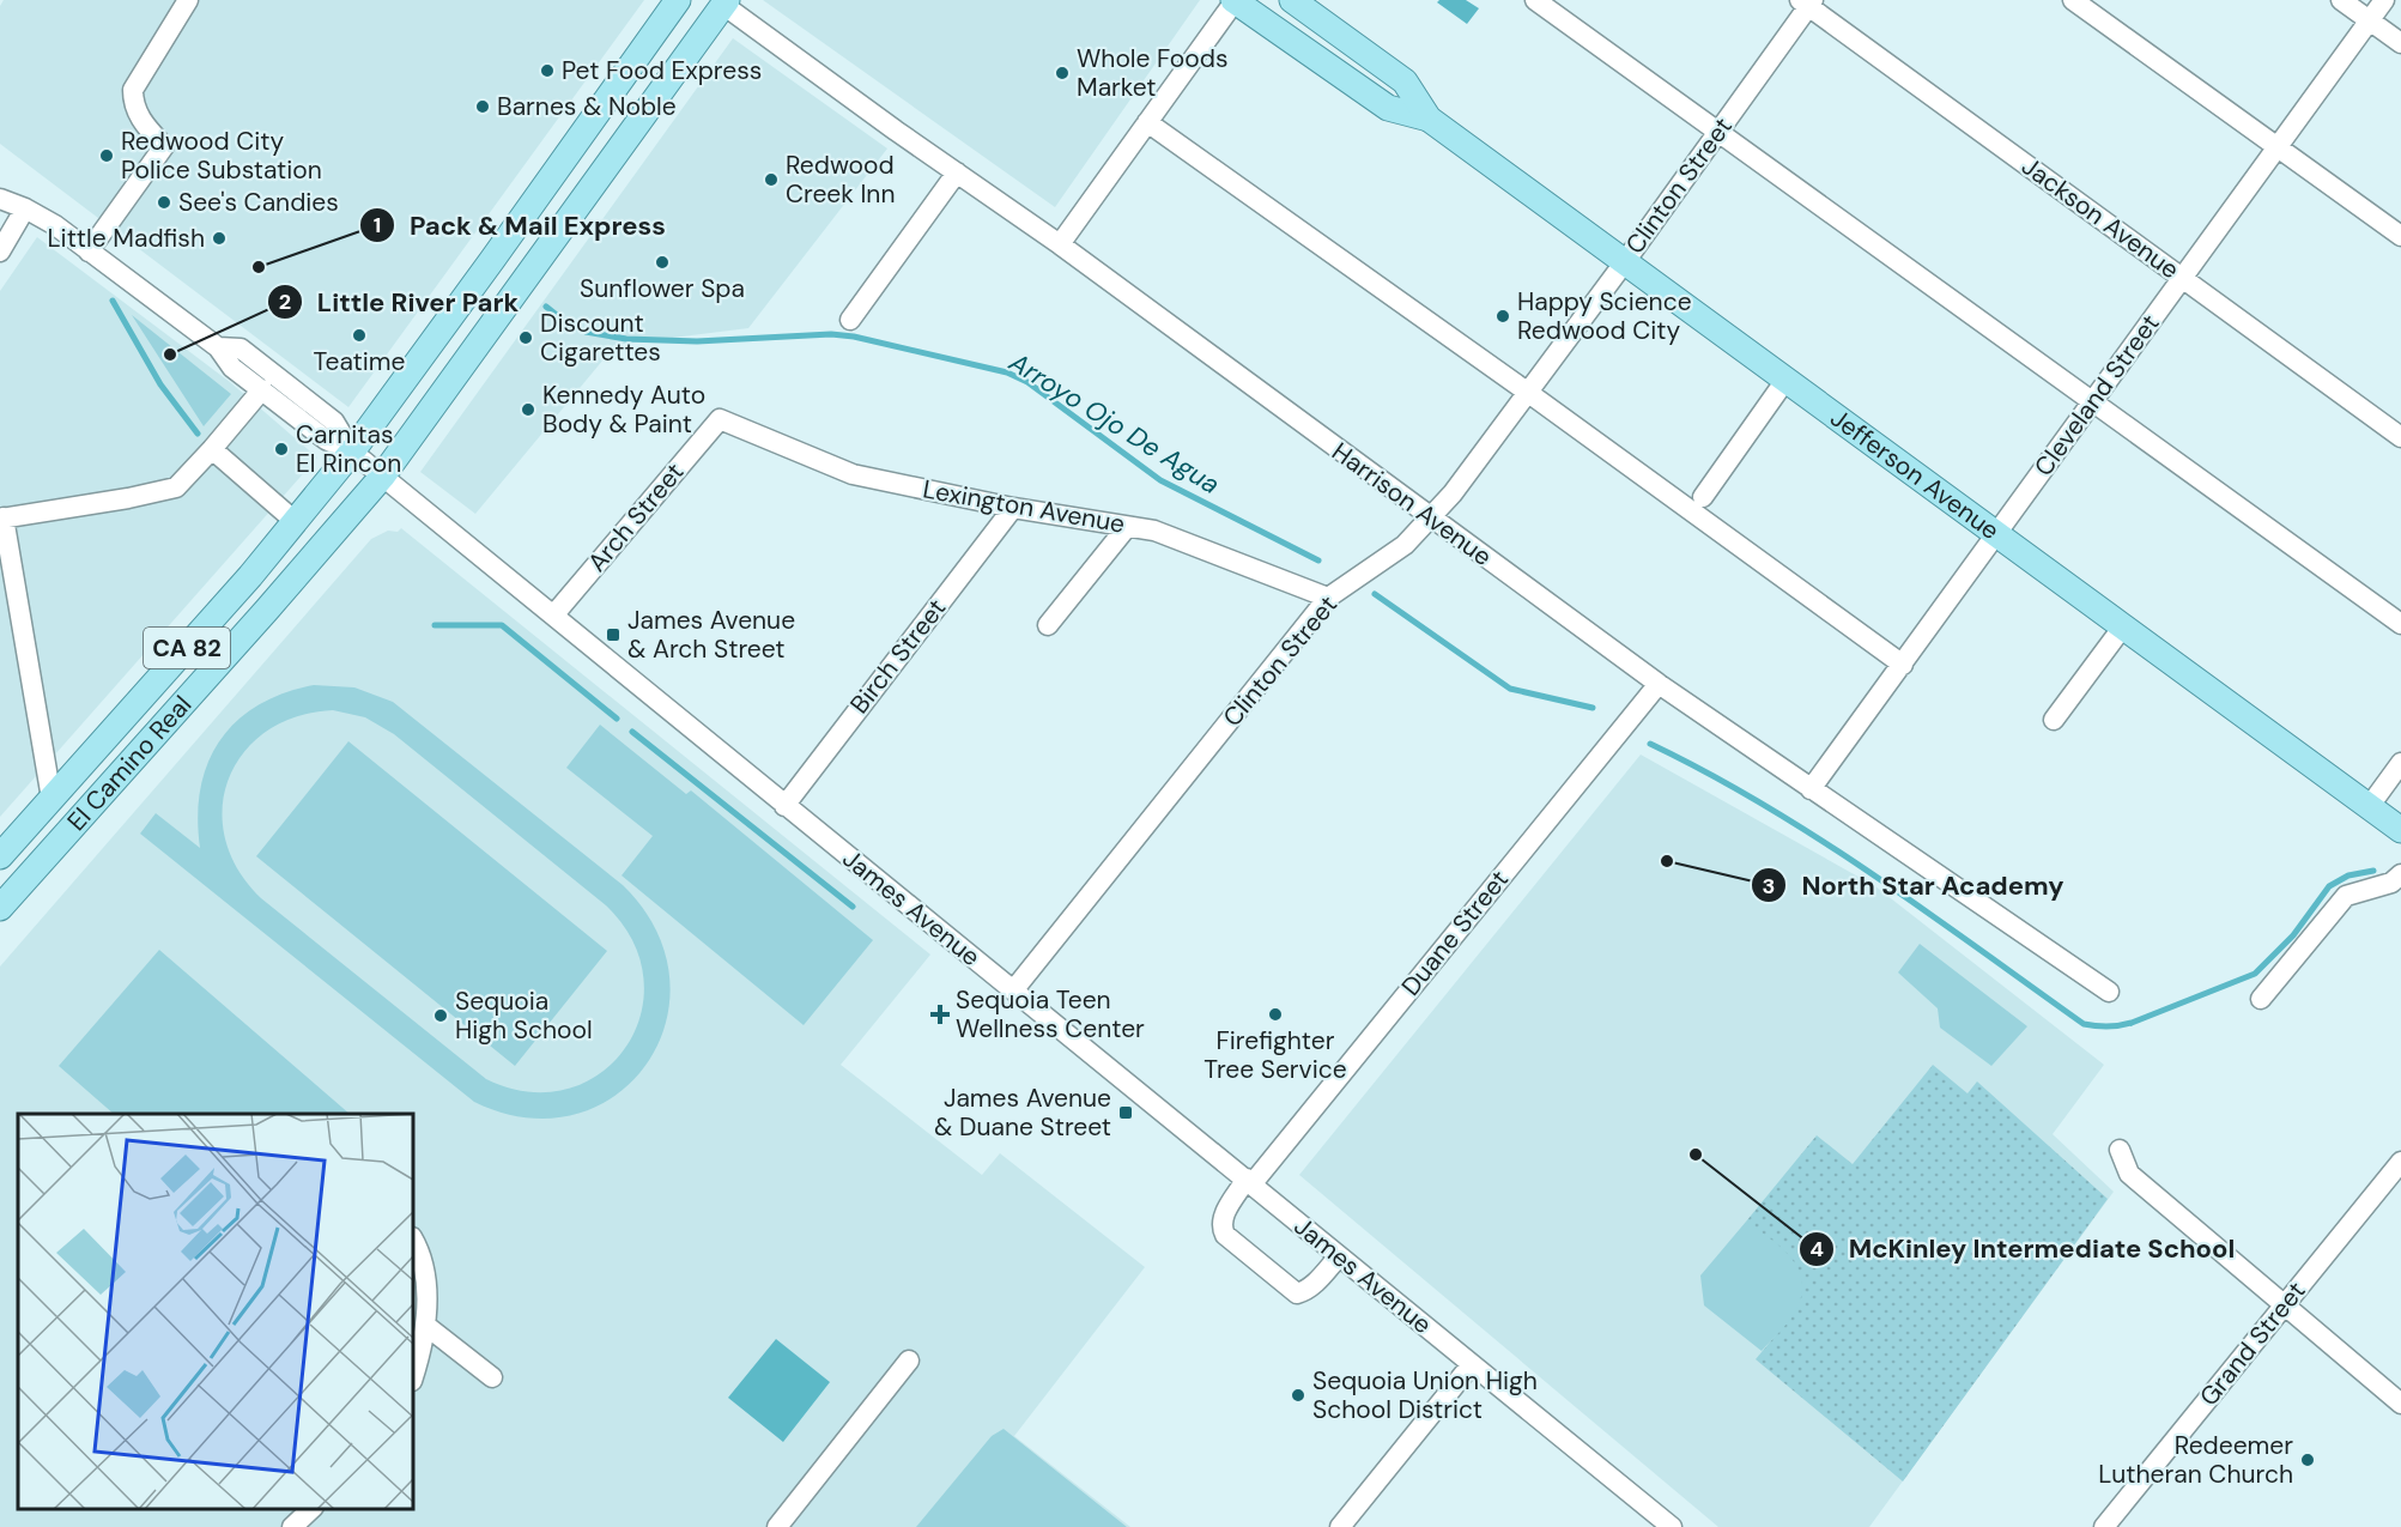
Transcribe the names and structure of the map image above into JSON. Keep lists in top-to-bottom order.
{
  "streets": {
    "main road": ["Jefferson Avenue", "CA 82", "El Camino Real"],
    "street": [
      "Clinton Street",
      "Jackson Avenue",
      "Cleveland Street",
      "Harrison Avenue",
      "Lexington Avenue",
      "Arch Street",
      "Birch Street",
      "James Avenue",
      "Duane Street",
      "Grand Street"
    ]
  },
  "crossings": [
    ["Clinton Street", "Jackson Avenue"],
    ["Clinton Street", "Jefferson Avenue"],
    ["Clinton Street", "Harrison Avenue"],
    ["Clinton Street", "Lexington Avenue"],
    ["Clinton Street", "James Avenue"],
    ["Jackson Avenue", "Cleveland Street"],
    ["Cleveland Street", "Jefferson Avenue"],
    ["Cleveland Street", "Harrison Avenue"],
    ["Harrison Avenue", "El Camino Real"],
    ["Harrison Avenue", "Duane Street"],
    ["Lexington Avenue", "Arch Street"],
    ["Lexington Avenue", "Birch Street"],
    ["Arch Street", "James Avenue"],
    ["Birch Street", "James Avenue"],
    ["El Camino Real", "James Avenue"],
    ["James Avenue", "Duane Street"]
  ],
  "water": ["Arroyo Ojo De Agua"],
  "places": {
    "other": [
      "Pet Food Express",
      "Whole Foods Market",
      "Barnes & Noble",
      "Redwood City Police Substation",
      "Redwood Creek Inn",
      "See's Candies",
      "Little Madfish",
      "Sunflower Spa",
      "Pack & Mail Express",
      "Happy Science Redwood City",
      "Teatime",
      "Discount Cigarettes",
      "Little River Park",
      "Kennedy Auto Body & Paint",
      "Carnitas El Rincon",
      "North Star Academy",
      "Firefighter Tree Service",
      "Sequoia High School",
      "McKinley Intermediate School",
      "Sequoia Union High School District",
      "Redeemer Lutheran Church"
    ],
    "transit": ["James Avenue & Arch Street", "James Avenue & Duane Street"],
    "health": ["Sequoia Teen Wellness Center"]
  }
}
